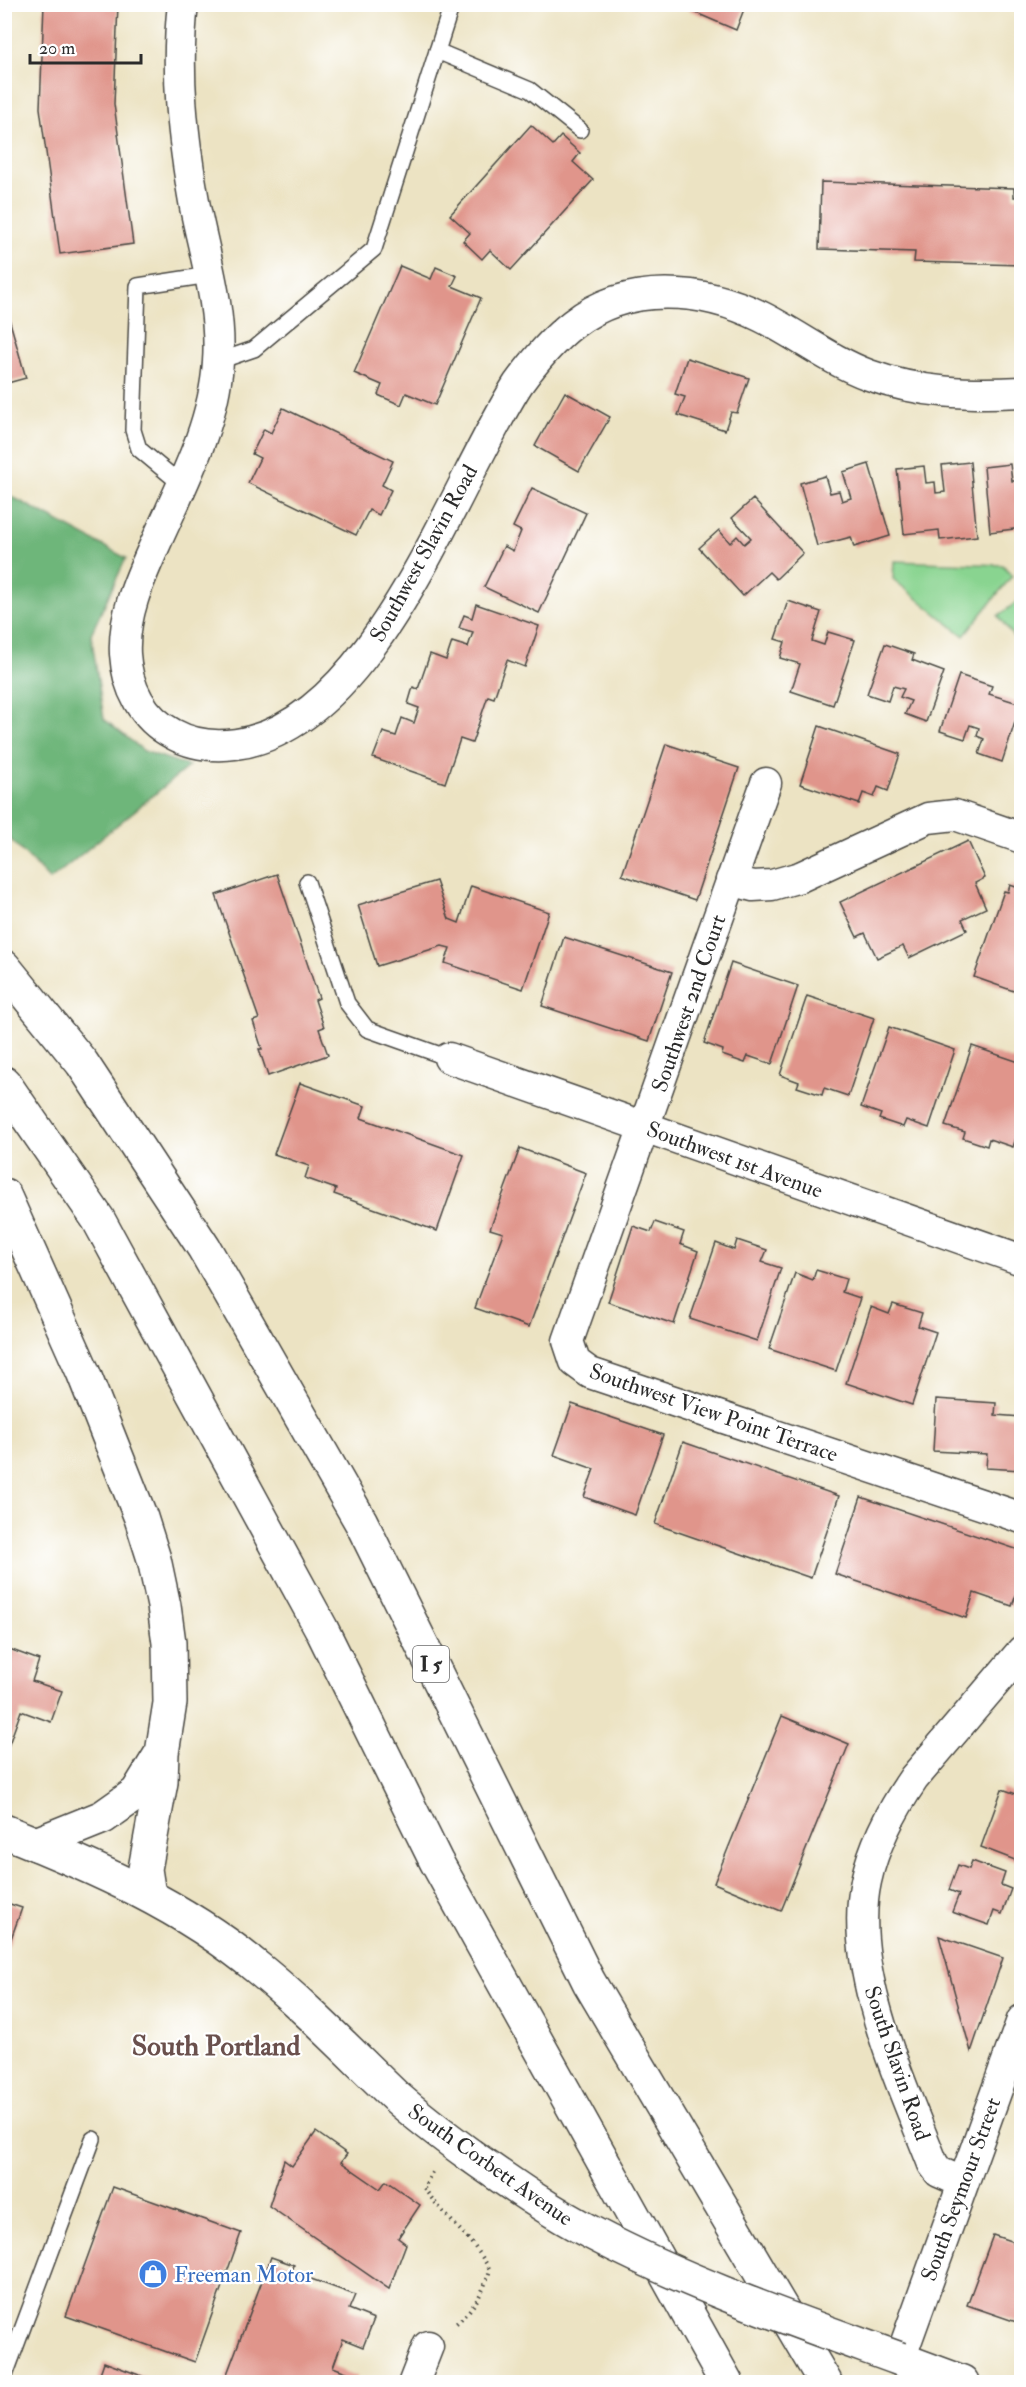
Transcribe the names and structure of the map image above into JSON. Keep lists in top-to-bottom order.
{
  "streets": {
    "main road": ["I 5", "South Corbett Avenue"],
    "street": [
      "Southwest Slavin Road",
      "Southwest 2nd Court",
      "Southwest 1st Avenue",
      "Southwest View Point Terrace",
      "South Slavin Road",
      "South Seymour Street"
    ]
  },
  "crossings": [
    ["Southwest 2nd Court", "Southwest 1st Avenue"],
    ["Southwest 2nd Court", "Southwest View Point Terrace"],
    ["Southwest 1st Avenue", "Southwest View Point Terrace"],
    ["South Slavin Road", "South Seymour Street"],
    ["South Corbett Avenue", "South Seymour Street"]
  ],
  "districts": ["South Portland"],
  "places": {
    "shop": ["Freeman Motor"]
  },
  "scale_bar": "20 m"
}
